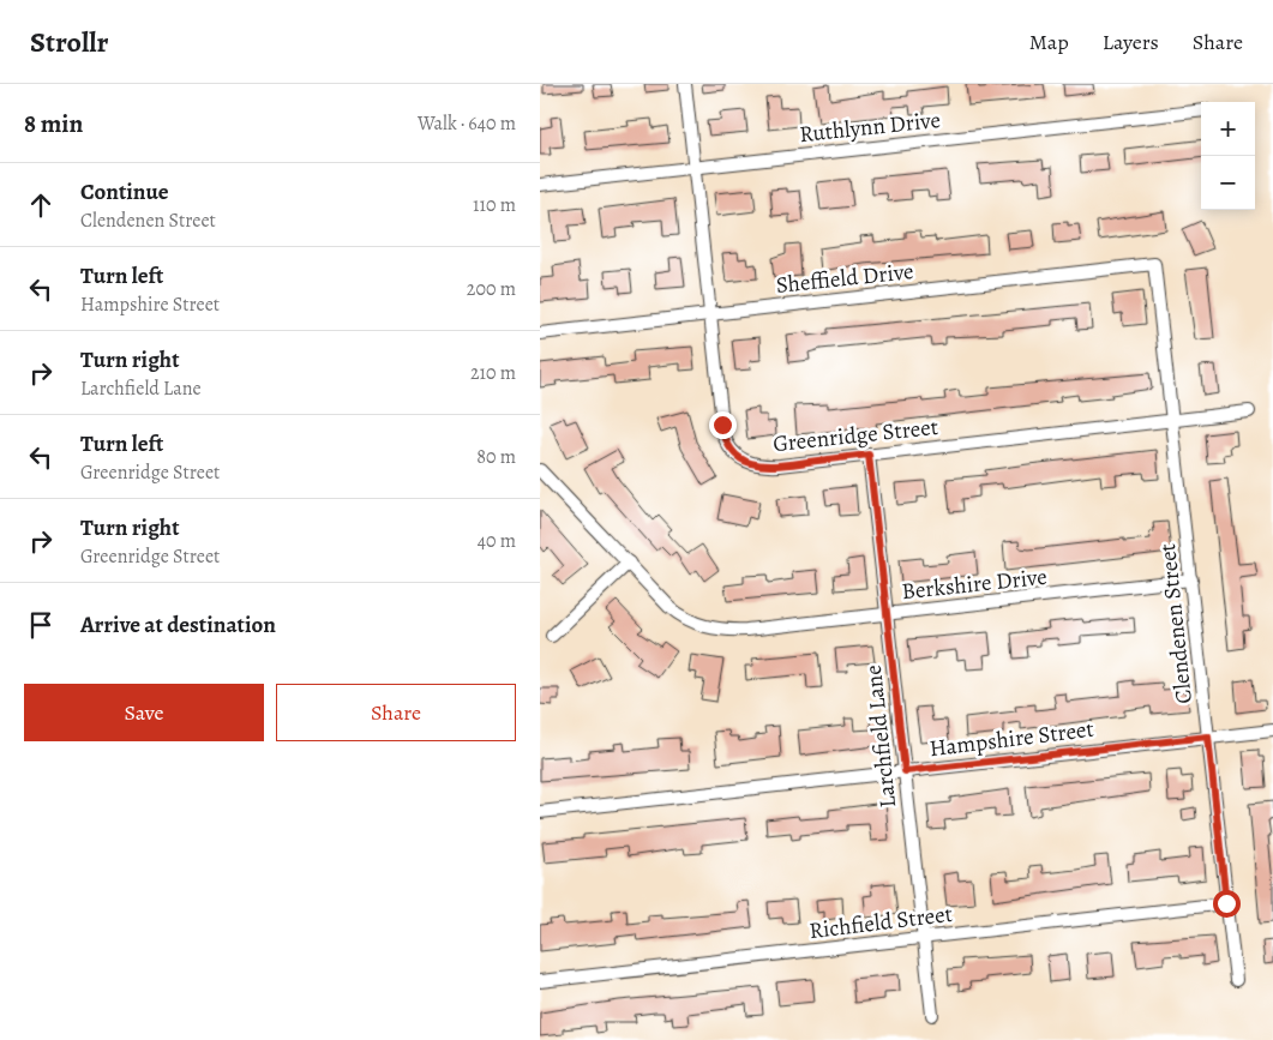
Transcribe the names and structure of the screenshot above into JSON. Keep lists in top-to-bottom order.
{
  "streets": {
    "street": [
      "Ruthlynn Drive",
      "Sheffield Drive",
      "Greenridge Street",
      "Berkshire Drive",
      "Clendenen Street",
      "Larchfield Lane",
      "Hampshire Street",
      "Richfield Street"
    ]
  },
  "crossings": [
    ["Ruthlynn Drive", "Greenridge Street"],
    ["Sheffield Drive", "Greenridge Street"],
    ["Sheffield Drive", "Clendenen Street"],
    ["Greenridge Street", "Clendenen Street"],
    ["Greenridge Street", "Larchfield Lane"],
    ["Berkshire Drive", "Clendenen Street"],
    ["Berkshire Drive", "Larchfield Lane"],
    ["Clendenen Street", "Hampshire Street"],
    ["Clendenen Street", "Richfield Street"],
    ["Larchfield Lane", "Hampshire Street"],
    ["Larchfield Lane", "Richfield Street"]
  ],
  "page": {
    "header": "Strollr",
    "nav": ["Map", "Layers", "Share"],
    "heading": ["8 min", "Walk · 640 m"],
    "map_buttons": ["+", "−"],
    "list": [
      ["Continue", "Clendenen Street", "110 m"],
      ["Turn left", "Hampshire Street", "200 m"],
      ["Turn right", "Larchfield Lane", "210 m"],
      ["Turn left", "Greenridge Street", "80 m"],
      ["Turn right", "Greenridge Street", "40 m"],
      "Arrive at destination"
    ],
    "buttons": ["Save", "Share"]
  }
}
